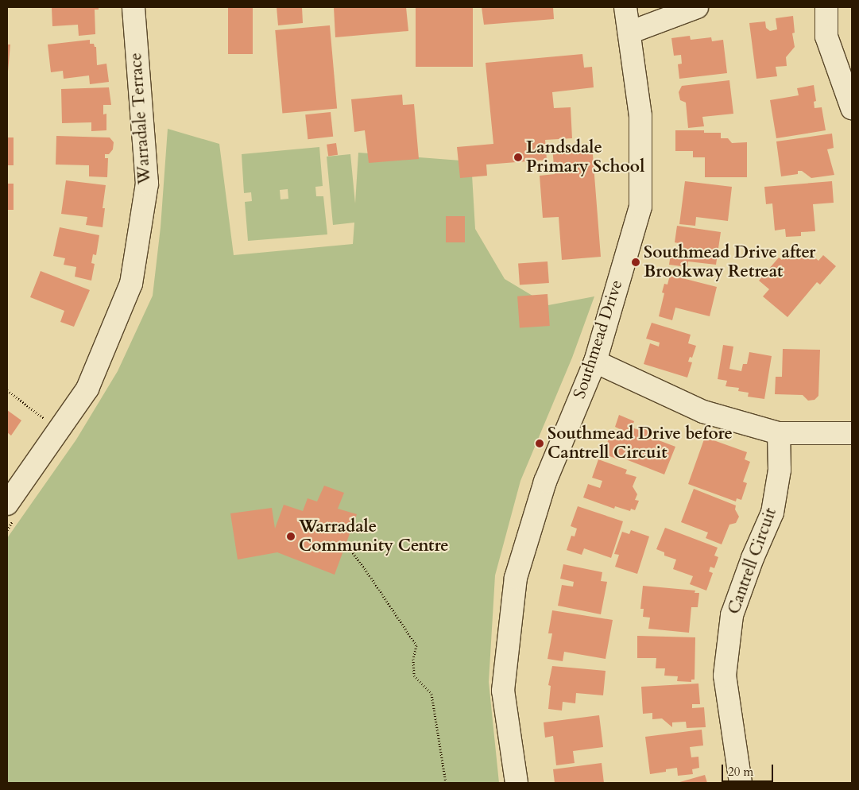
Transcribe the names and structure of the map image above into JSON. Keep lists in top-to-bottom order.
{
  "streets": {
    "street": ["Warradale Terrace", "Southmead Drive", "Cantrell Circuit"]
  },
  "places": [
    "Landsdale Primary School",
    "Southmead Drive after Brookway Retreat",
    "Southmead Drive before Cantrell Circuit",
    "Warradale Community Centre"
  ],
  "scale_bar": "20 m"
}
